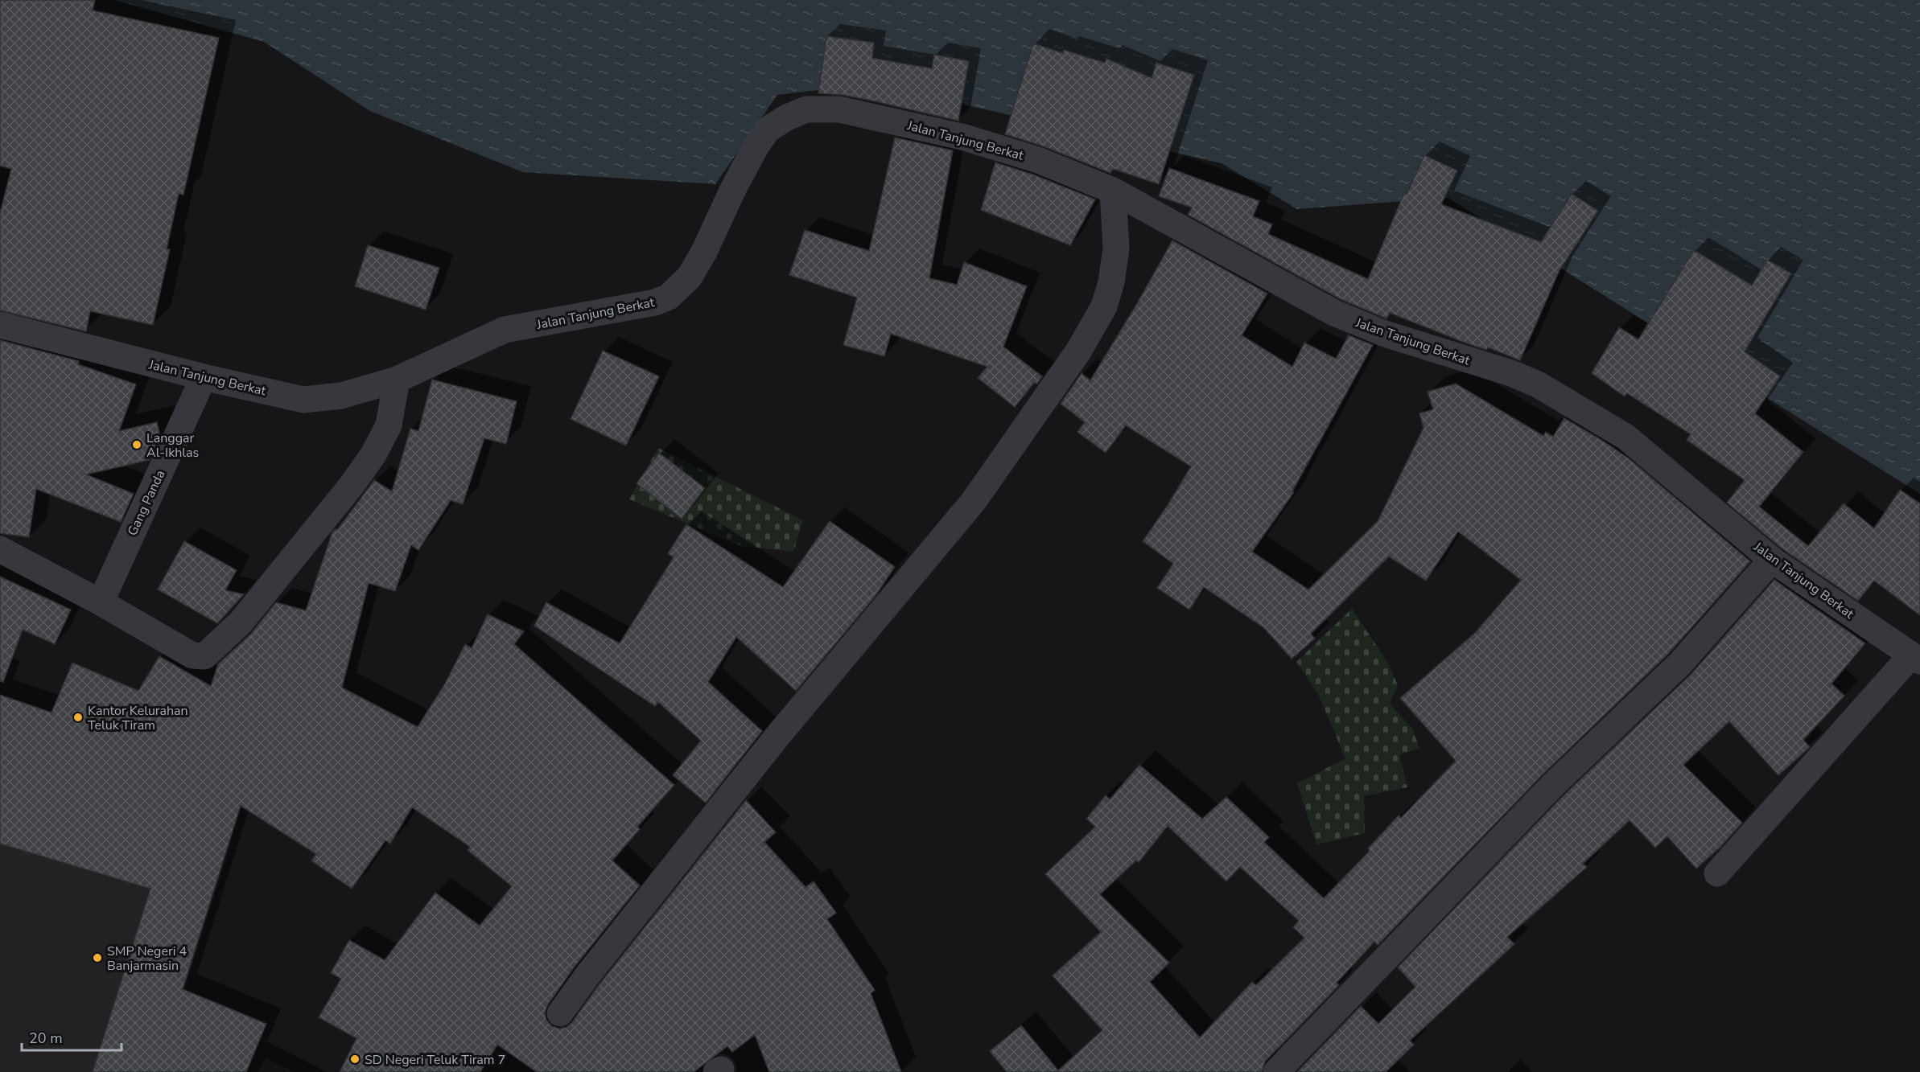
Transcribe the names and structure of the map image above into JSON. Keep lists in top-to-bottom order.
{
  "streets": {
    "street": ["Jalan Tanjung Berkat", "Gang Panda"]
  },
  "crossings": [
    ["Jalan Tanjung Berkat", "Gang Panda"]
  ],
  "places": [
    "Langgar Al-Ikhlas",
    "Kantor Kelurahan Teluk Tiram",
    "SMP Negeri 4 Banjarmasin",
    "SD Negeri Teluk Tiram 7"
  ],
  "scale_bar": "20 m"
}
